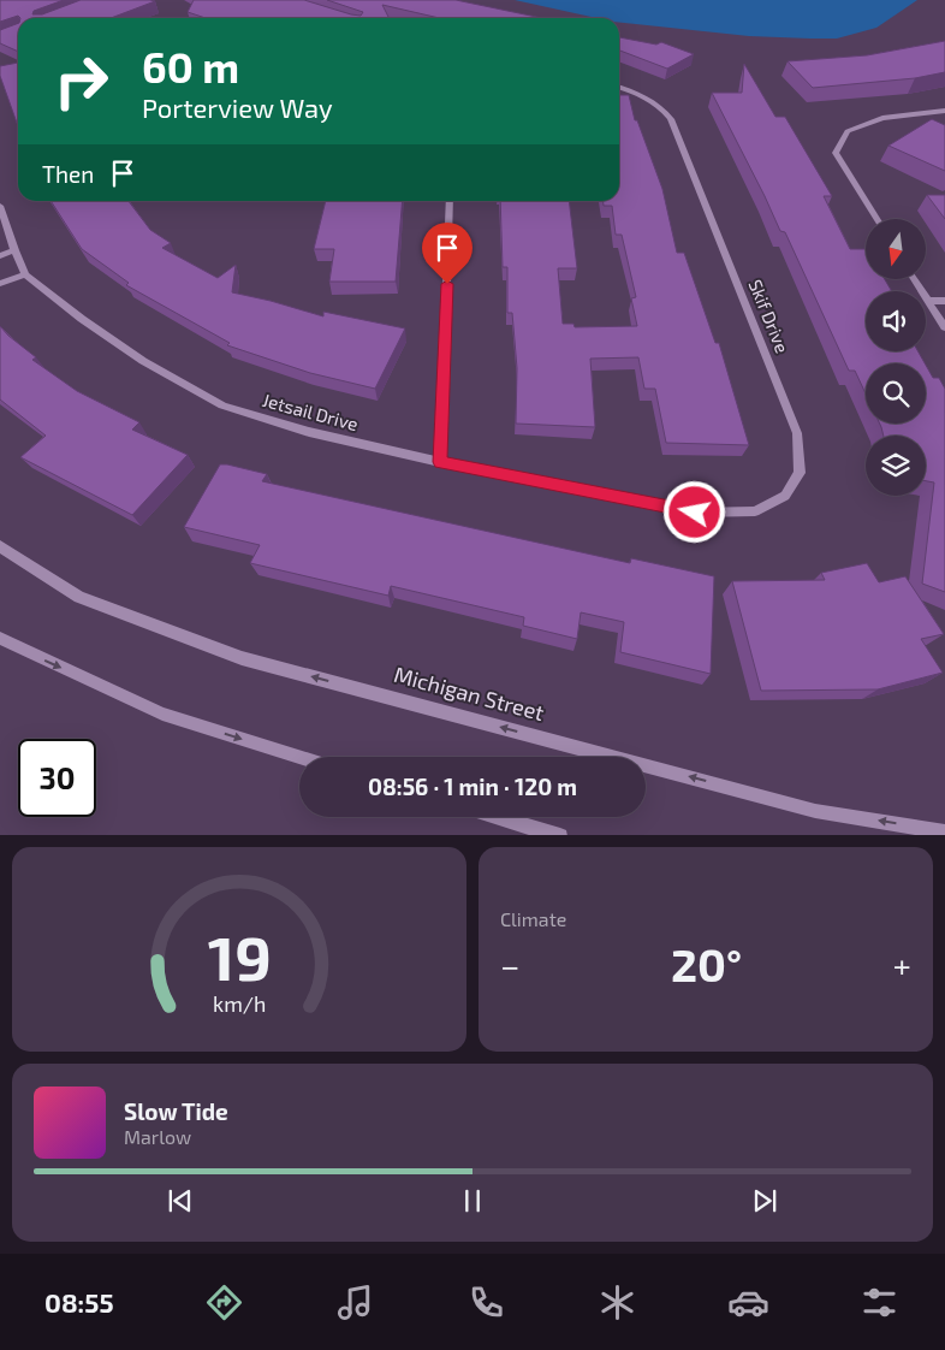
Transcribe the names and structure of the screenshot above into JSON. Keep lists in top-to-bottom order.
{
  "streets": {
    "street": ["Skif Drive", "Jetsail Drive", "Michigan Street"]
  },
  "crossings": [
    ["Skif Drive", "Jetsail Drive"]
  ],
  "north": "bottom",
  "page": {
    "turn": ["60 m", "Porterview Way"],
    "then": "Then",
    "limit": "30",
    "trip": "08:56 · 1 min · 120 m",
    "tile": "Climate",
    "heat": ["−", "20°", "+"],
    "song": ["Slow Tide", "Marlow"],
    "tabs": "08:55",
    "gauge": ["19", "km/h"]
  }
}
